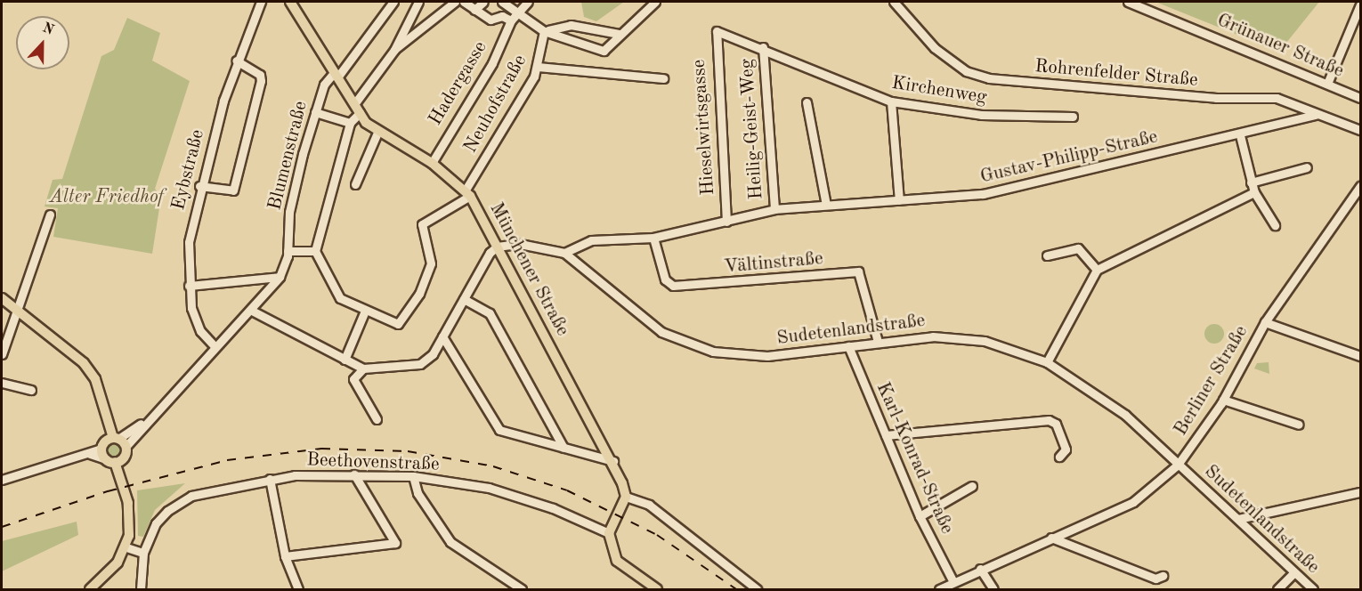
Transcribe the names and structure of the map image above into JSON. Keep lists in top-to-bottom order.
{
  "streets": {
    "main road": ["Münchener Straße"],
    "street": [
      "Grünauer Straße",
      "Rohrenfelder Straße",
      "Hadergasse",
      "Kirchenweg",
      "Neuhofstraße",
      "Hieselwirtsgasse",
      "Heilig-Geist-Weg",
      "Blumenstraße",
      "Gustav-Philipp-Straße",
      "Eybstraße",
      "Vältinstraße",
      "Sudetenlandstraße",
      "Berliner Straße",
      "Karl-Konrad-Straße",
      "Beethovenstraße"
    ]
  },
  "crossings": [
    ["Rohrenfelder Straße", "Gustav-Philipp-Straße"],
    ["Hadergasse", "Münchener Straße"],
    ["Kirchenweg", "Hieselwirtsgasse"],
    ["Kirchenweg", "Heilig-Geist-Weg"],
    ["Neuhofstraße", "Münchener Straße"],
    ["Hieselwirtsgasse", "Gustav-Philipp-Straße"],
    ["Heilig-Geist-Weg", "Gustav-Philipp-Straße"],
    ["Blumenstraße", "Münchener Straße"],
    ["Gustav-Philipp-Straße", "Vältinstraße"],
    ["Gustav-Philipp-Straße", "Sudetenlandstraße"],
    ["Vältinstraße", "Sudetenlandstraße"],
    ["Münchener Straße", "Sudetenlandstraße"],
    ["Sudetenlandstraße", "Berliner Straße"],
    ["Sudetenlandstraße", "Karl-Konrad-Straße"],
    ["Berliner Straße", "Karl-Konrad-Straße"]
  ],
  "parks": ["Alter Friedhof"],
  "north": "top"
}
